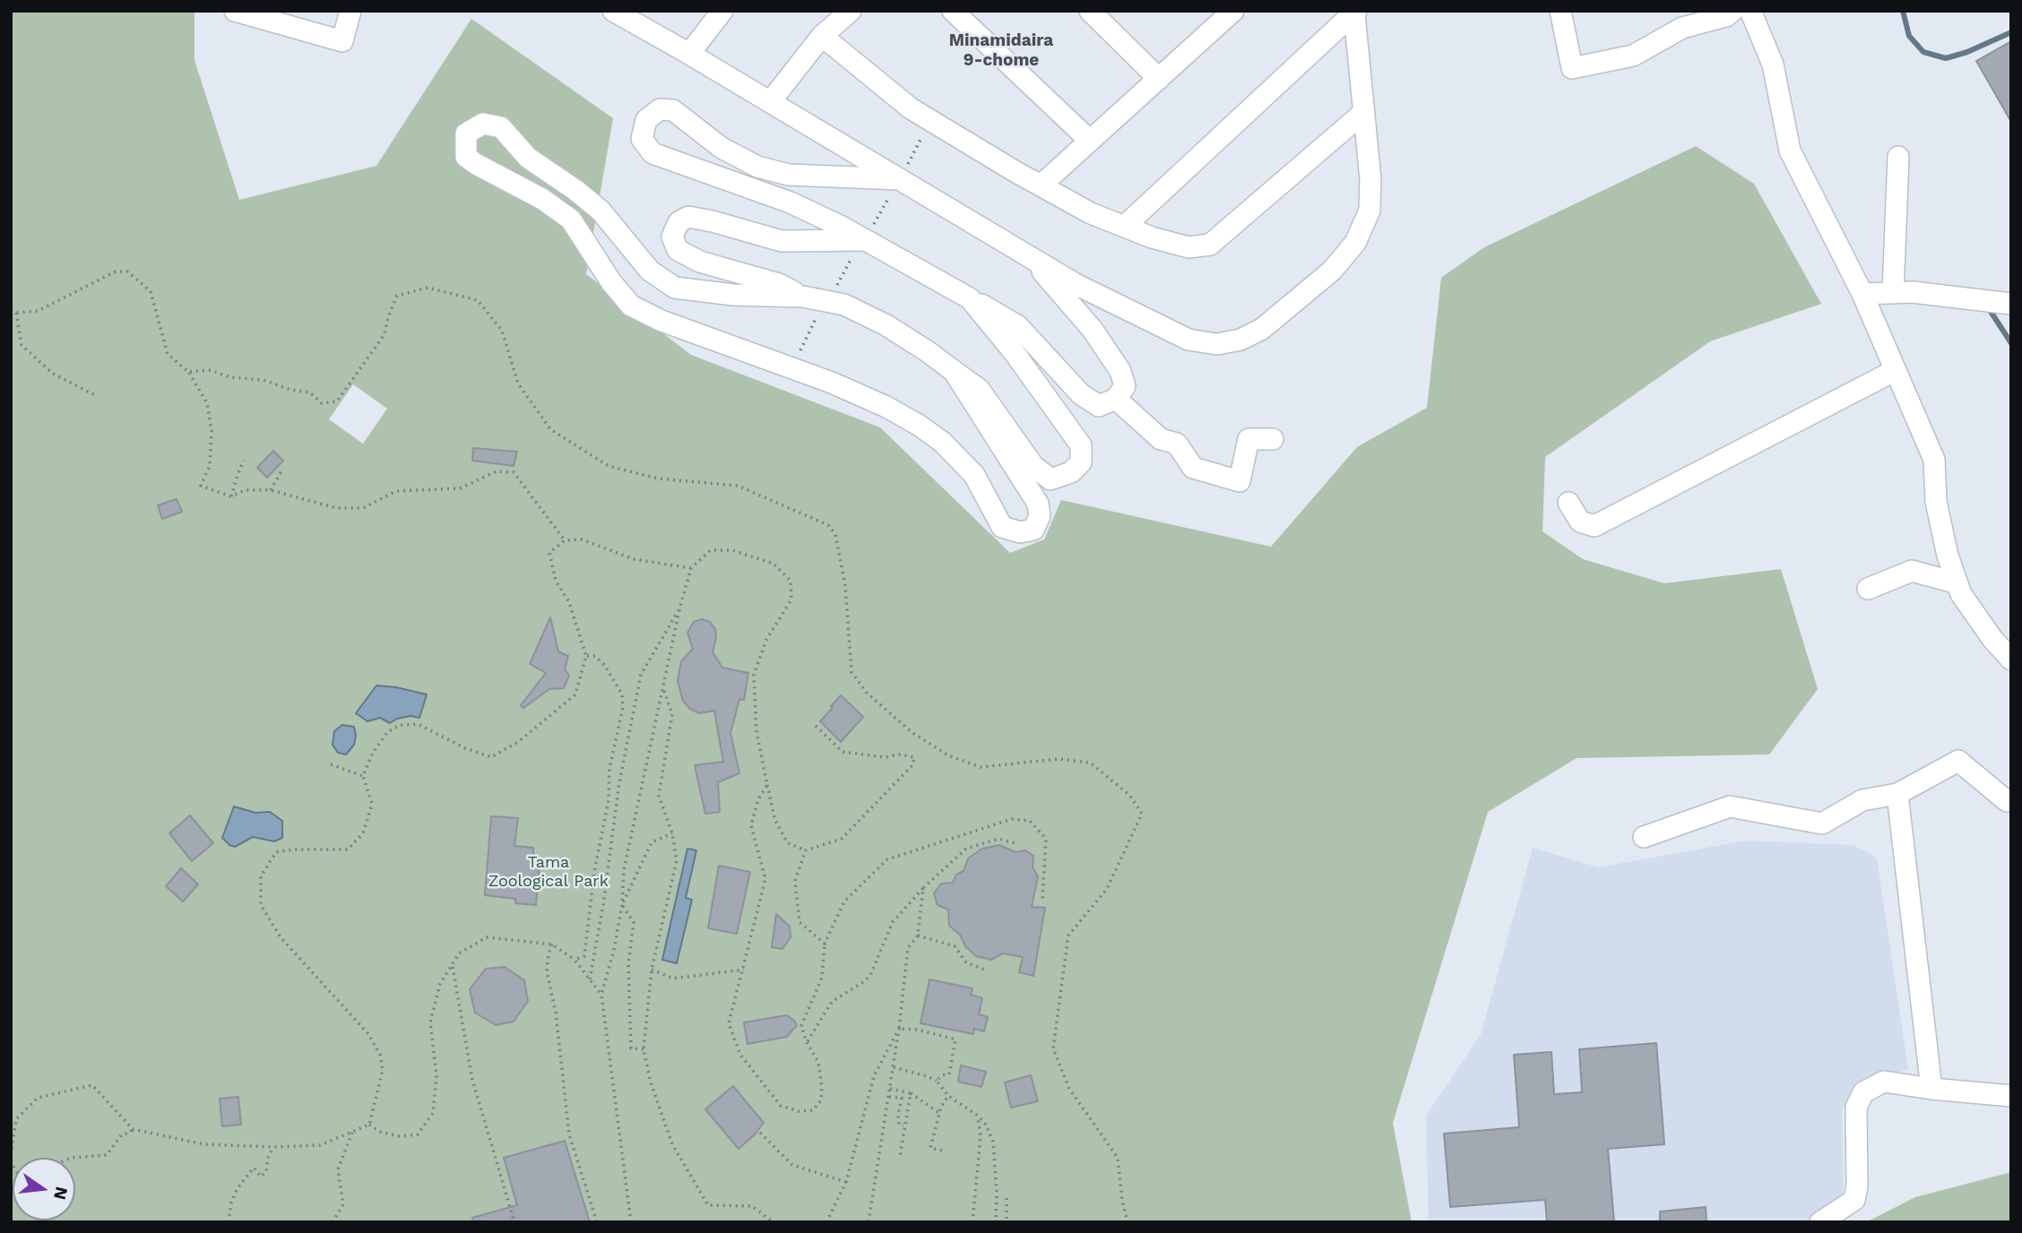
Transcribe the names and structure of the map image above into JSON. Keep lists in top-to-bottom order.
{
  "districts": ["Minamidaira 9-chome"],
  "parks": ["Tama Zoological Park"],
  "north": "right"
}
